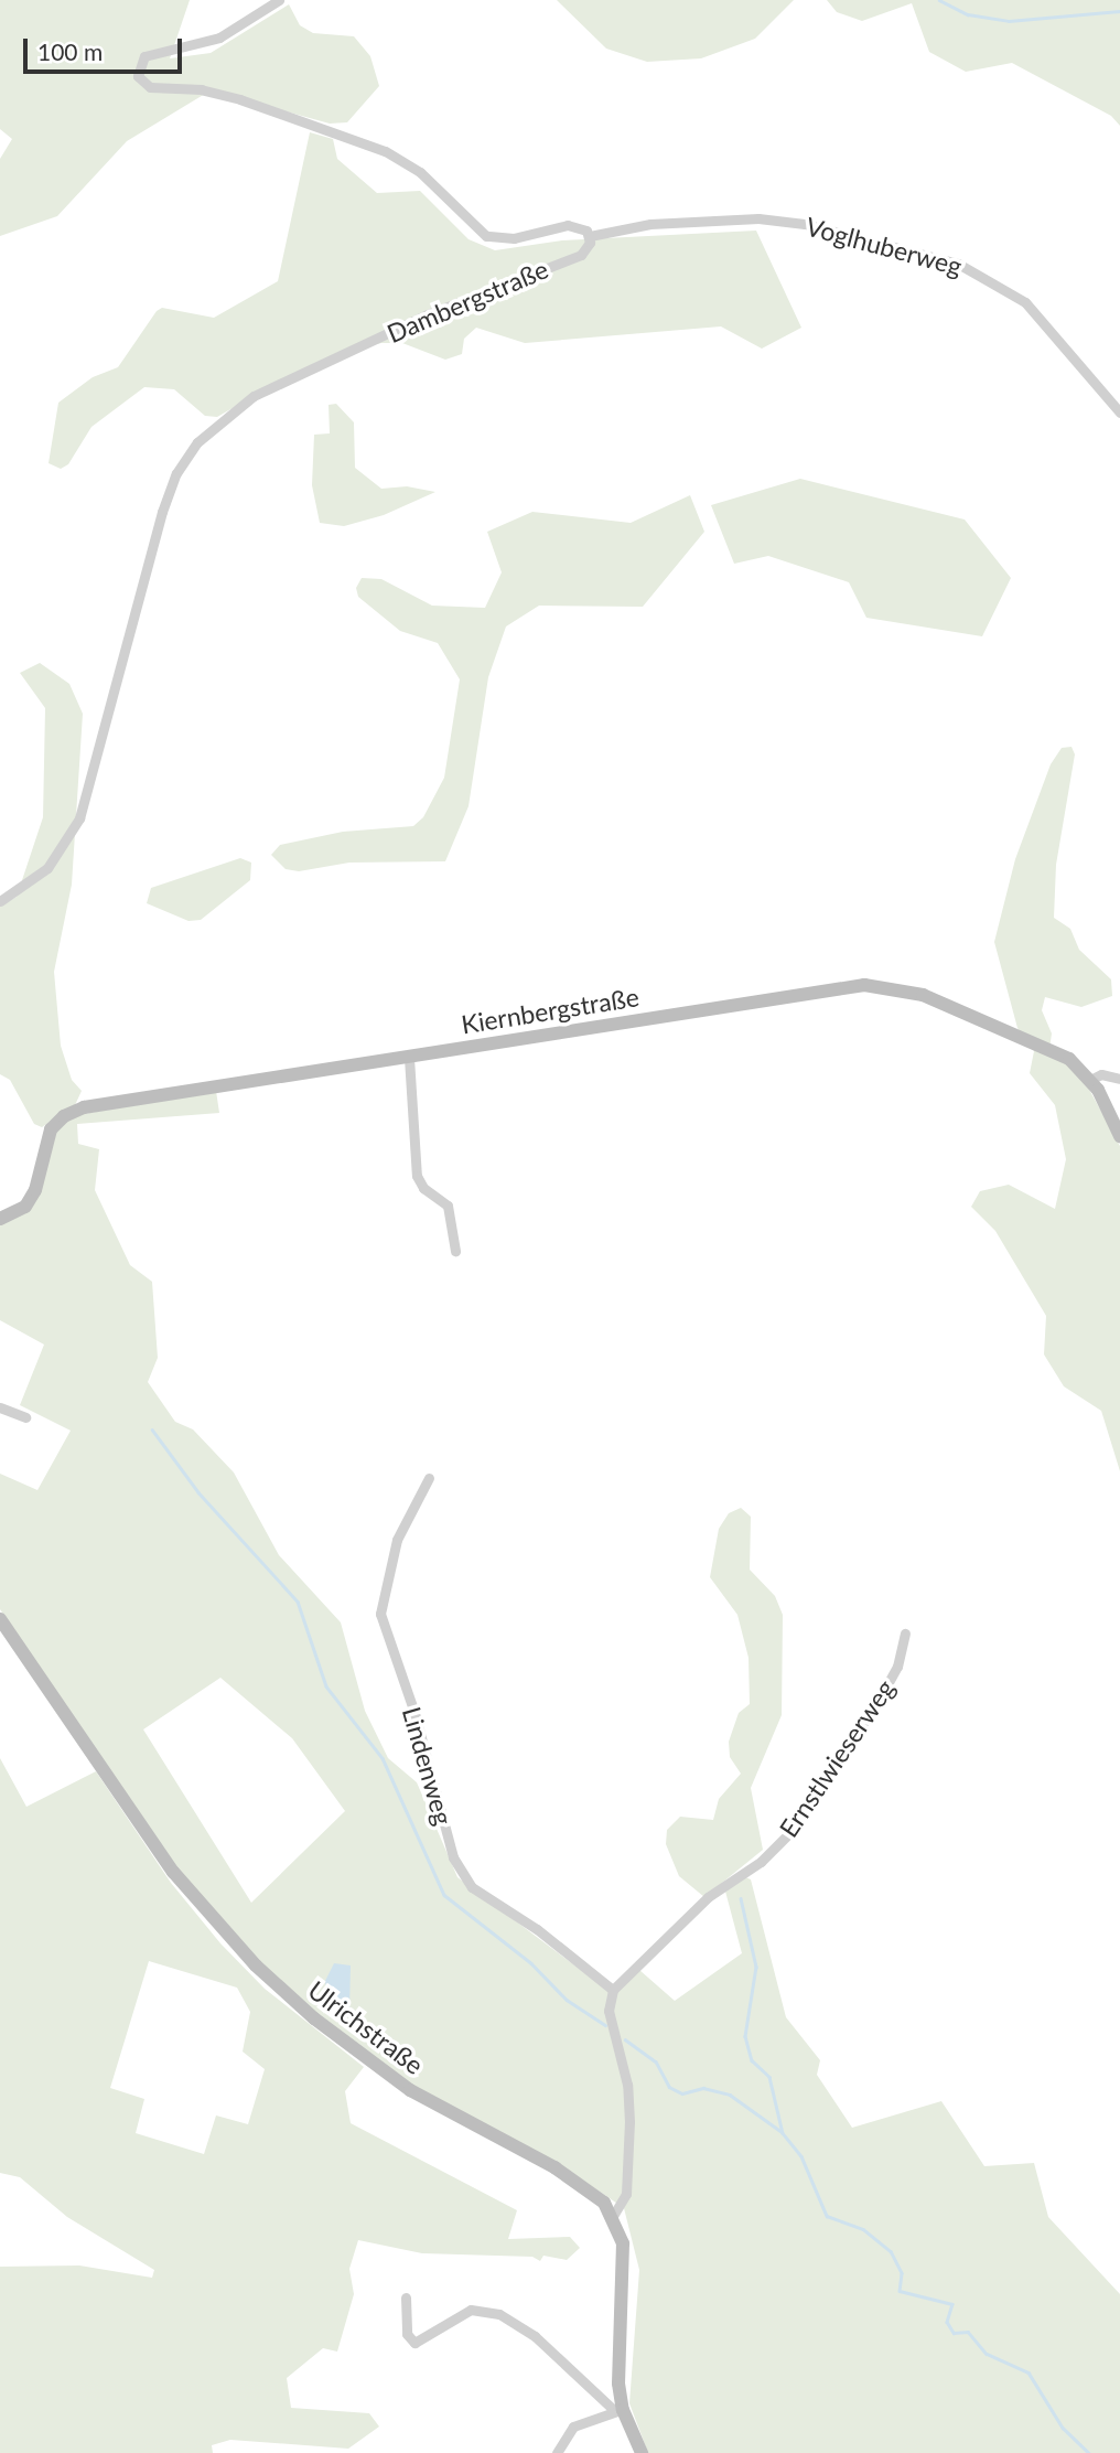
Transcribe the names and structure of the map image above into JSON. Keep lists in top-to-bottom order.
{
  "streets": {
    "street": [
      "Voglhuberweg",
      "Dambergstraße",
      "Kiernbergstraße",
      "Ernstlwieserweg",
      "Lindenweg",
      "Ulrichstraße"
    ]
  },
  "crossings": [
    ["Voglhuberweg", "Dambergstraße"],
    ["Ernstlwieserweg", "Lindenweg"]
  ],
  "scale_bar": "100 m"
}
